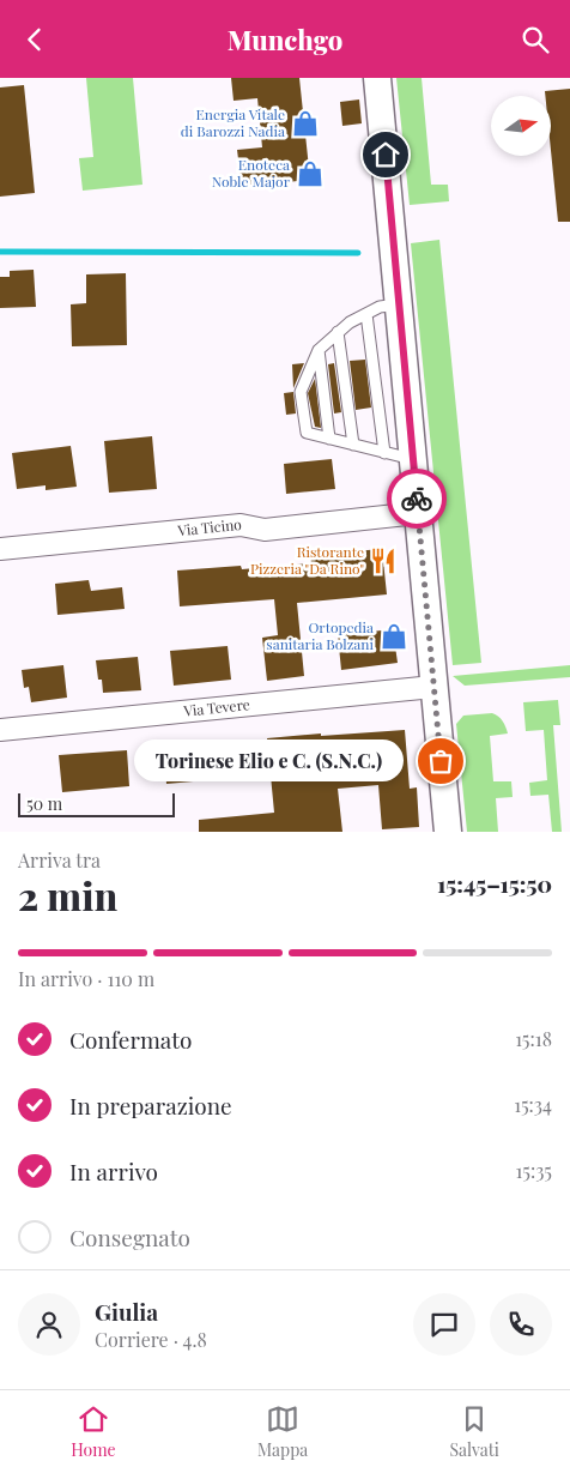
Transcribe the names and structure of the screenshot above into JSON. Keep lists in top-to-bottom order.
{
  "streets": {
    "street": ["Via Ticino", "Via Tevere"]
  },
  "places": {
    "shop": ["Energia Vitale di Barozzi Nadia", "Enoteca Noble Major", "Ortopedia sanitaria Bolzani"],
    "restaurant": ["Ristorante Pizzeria \"Da Rino\""],
    "other": ["Torinese Elio e C. (S.N.C.)"]
  },
  "scale_bar": "50 m",
  "north": "right",
  "page": {
    "header": "Munchgo",
    "bubble": "Torinese Elio e C. (S.N.C.)",
    "scale": "50 m",
    "heading": ["2 min", "Arriva tra", "15:45–15:50"],
    "panel": ["Giulia", "Corriere · 4.8"],
    "bar": "In arrivo · 110 m",
    "list": [
      ["Confermato", "15:18"],
      ["In preparazione", "15:34"],
      ["In arrivo", "15:35"],
      "Consegnato"
    ],
    "tabs": ["Home", "Mappa", "Salvati"]
  }
}
